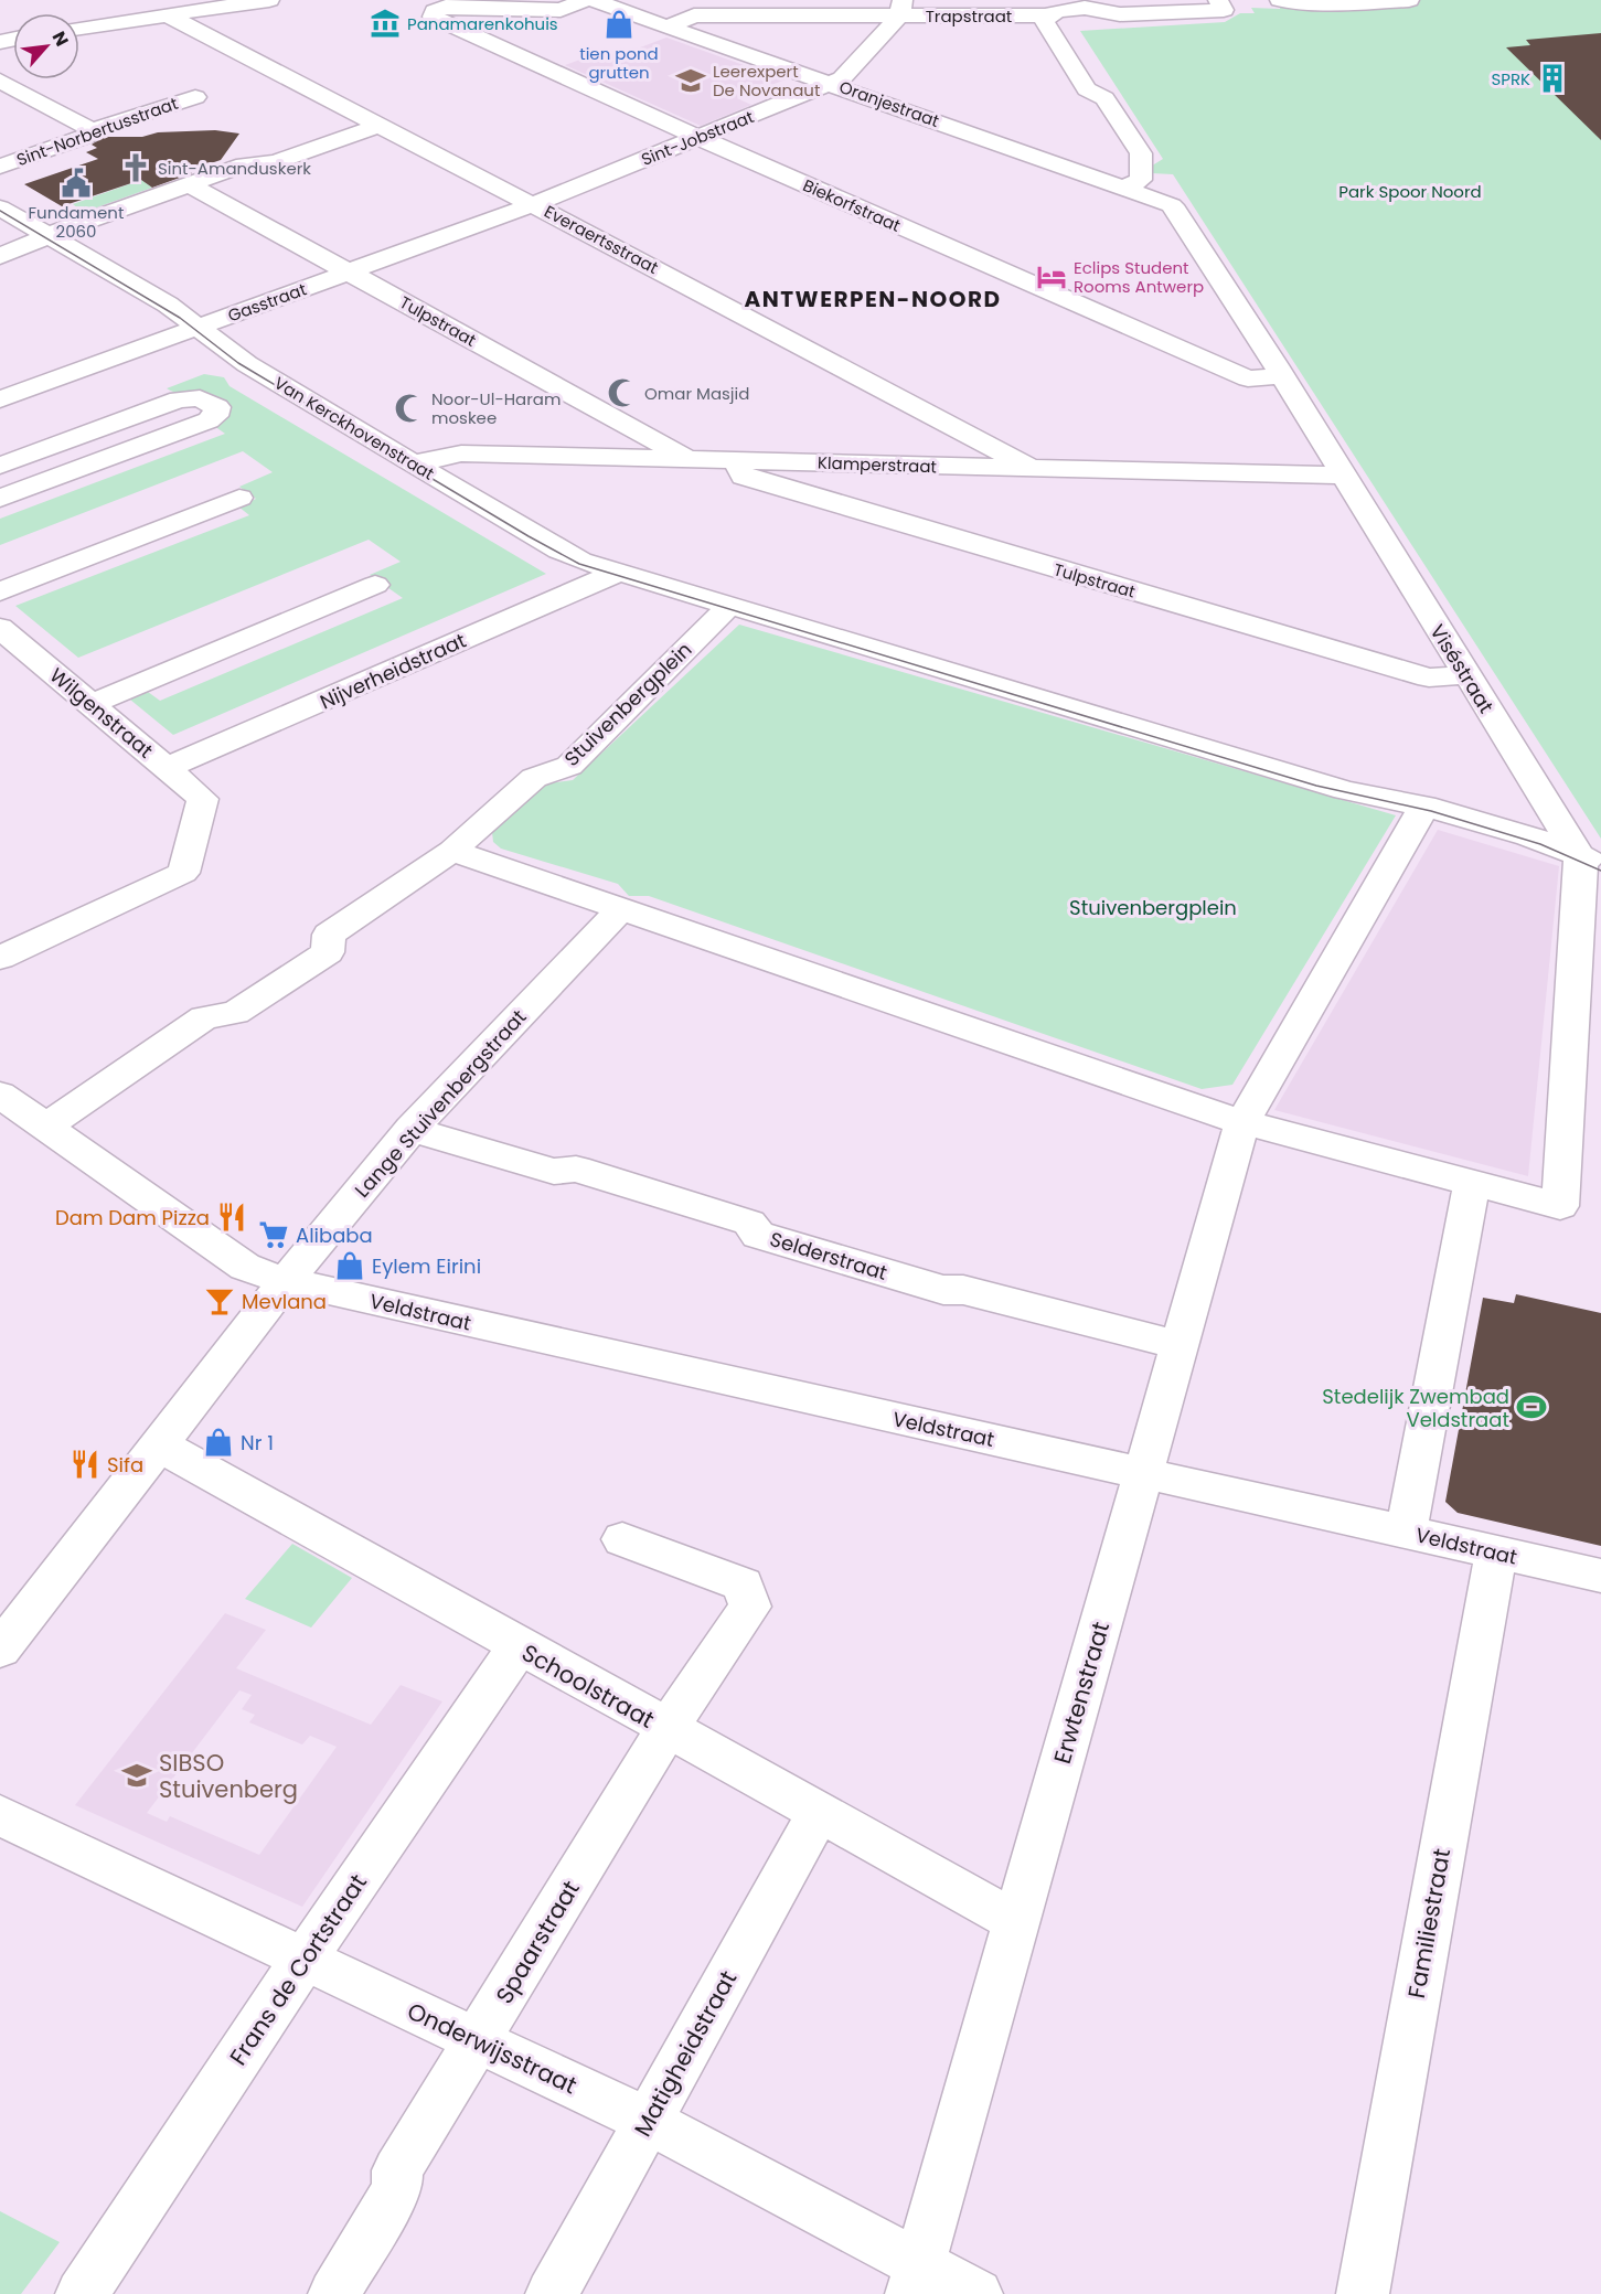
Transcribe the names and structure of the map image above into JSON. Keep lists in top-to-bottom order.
{
  "streets": {
    "street": [
      "Trapstraat",
      "Oranjestraat",
      "Sint-Norbertusstraat",
      "Sint-Jobstraat",
      "Biekorfstraat",
      "Everaertsstraat",
      "Gasstraat",
      "Tulpstraat",
      "Van Kerckhovenstraat",
      "Klamperstraat",
      "Viséstraat",
      "Nijverheidstraat",
      "Stuivenbergplein",
      "Wilgenstraat",
      "Lange Stuivenbergstraat",
      "Selderstraat",
      "Veldstraat",
      "Schoolstraat",
      "Erwtenstraat",
      "Familiestraat",
      "Spaarstraat",
      "Frans de Cortstraat",
      "Onderwijsstraat",
      "Matigheidstraat"
    ]
  },
  "crossings": [
    ["Trapstraat", "Oranjestraat"],
    ["Trapstraat", "Sint-Jobstraat"],
    ["Oranjestraat", "Sint-Jobstraat"],
    ["Oranjestraat", "Viséstraat"],
    ["Sint-Jobstraat", "Biekorfstraat"],
    ["Sint-Jobstraat", "Everaertsstraat"],
    ["Sint-Jobstraat", "Gasstraat"],
    ["Biekorfstraat", "Viséstraat"],
    ["Everaertsstraat", "Gasstraat"],
    ["Everaertsstraat", "Klamperstraat"],
    ["Gasstraat", "Tulpstraat"],
    ["Gasstraat", "Van Kerckhovenstraat"],
    ["Tulpstraat", "Klamperstraat"],
    ["Tulpstraat", "Viséstraat"],
    ["Van Kerckhovenstraat", "Klamperstraat"],
    ["Van Kerckhovenstraat", "Nijverheidstraat"],
    ["Van Kerckhovenstraat", "Stuivenbergplein"],
    ["Klamperstraat", "Viséstraat"],
    ["Nijverheidstraat", "Wilgenstraat"],
    ["Stuivenbergplein", "Veldstraat"],
    ["Lange Stuivenbergstraat", "Selderstraat"],
    ["Lange Stuivenbergstraat", "Veldstraat"],
    ["Lange Stuivenbergstraat", "Schoolstraat"],
    ["Selderstraat", "Erwtenstraat"],
    ["Veldstraat", "Erwtenstraat"],
    ["Veldstraat", "Familiestraat"],
    ["Schoolstraat", "Erwtenstraat"],
    ["Schoolstraat", "Spaarstraat"],
    ["Schoolstraat", "Frans de Cortstraat"],
    ["Schoolstraat", "Matigheidstraat"],
    ["Erwtenstraat", "Onderwijsstraat"],
    ["Spaarstraat", "Onderwijsstraat"],
    ["Frans de Cortstraat", "Onderwijsstraat"],
    ["Onderwijsstraat", "Matigheidstraat"]
  ],
  "districts": ["ANTWERPEN-NOORD"],
  "parks": ["Park Spoor Noord", "Stuivenbergplein"],
  "places": {
    "museum": ["Panamarenkohuis"],
    "shop": ["tien pond grutten", "Eylem Eirini", "Nr 1"],
    "building": ["SPRK"],
    "school or university": ["Leerexpert De Novanaut", "SIBSO Stuivenberg"],
    "church": ["Sint-Amanduskerk"],
    "public building": ["Fundament 2060"],
    "hotel": ["Eclips Student Rooms Antwerp"],
    "mosque": ["Omar Masjid", "Noor-Ul-Haram moskee"],
    "restaurant": ["Dam Dam Pizza", "Sifa"],
    "supermarket": ["Alibaba"],
    "bar": ["Mevlana"],
    "sports": ["Stedelijk Zwembad Veldstraat"]
  },
  "north": "top right"
}
